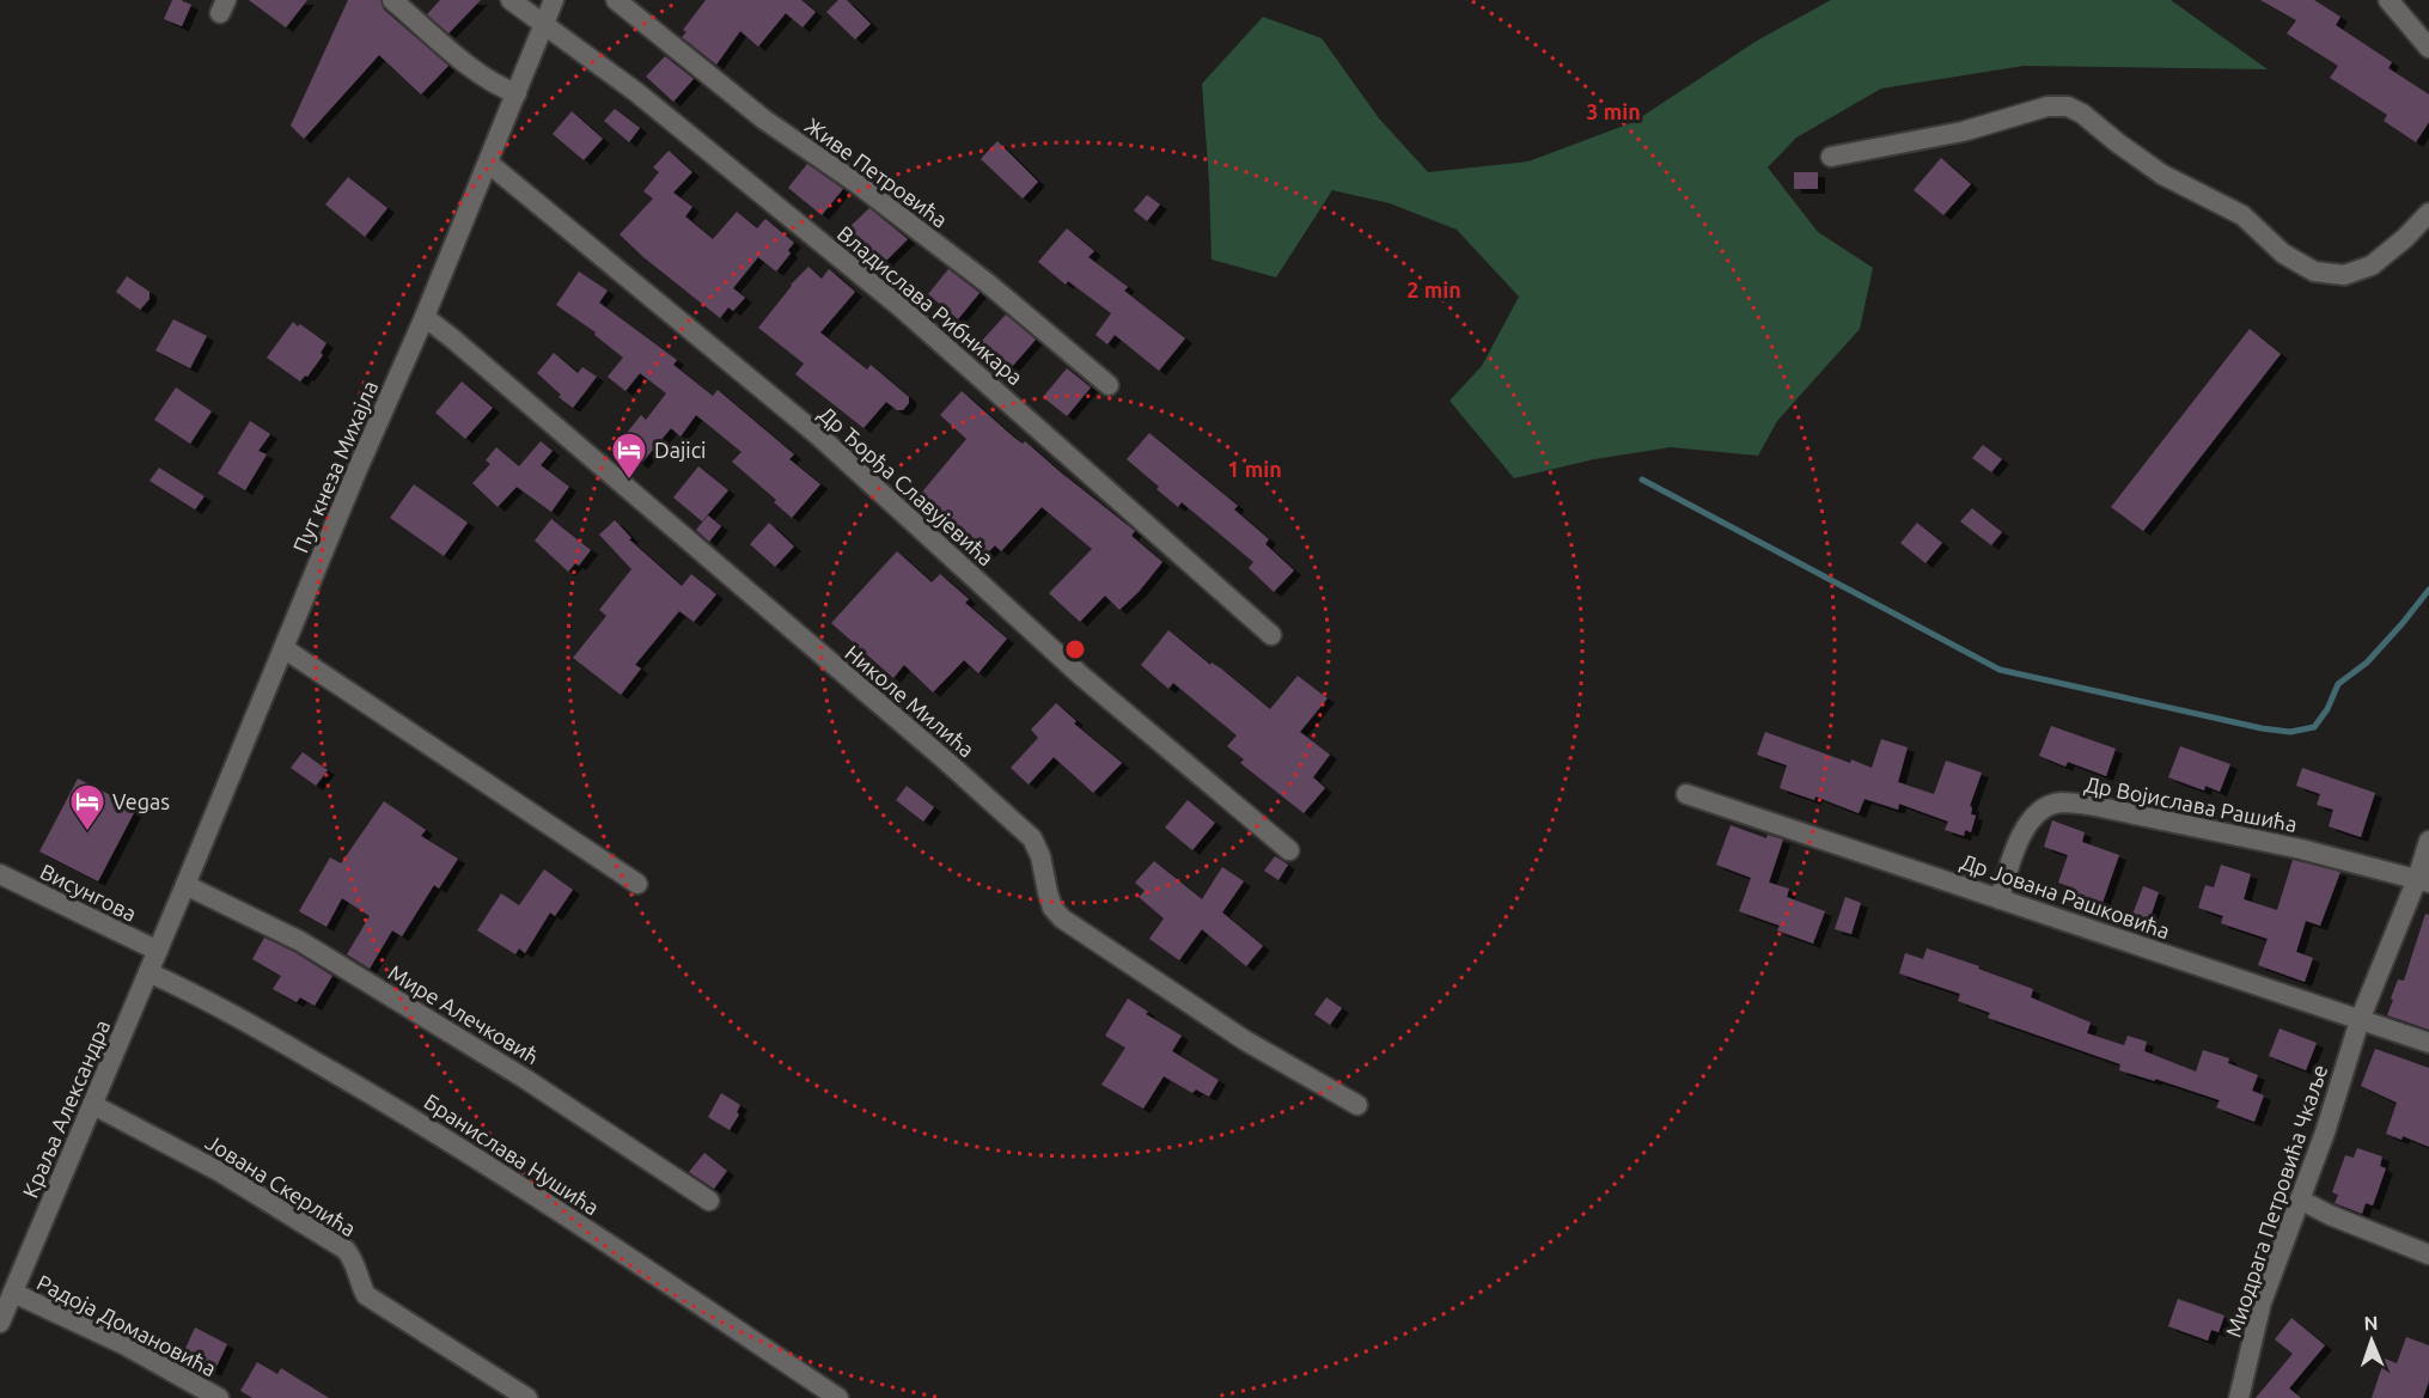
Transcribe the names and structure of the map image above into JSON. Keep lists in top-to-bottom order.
{
  "streets": {
    "street": [
      "Живе Петровића",
      "Владислава Рибникара",
      "Пут кнеза Михајла",
      "Др Ђорђа Славујевића",
      "Николе Милића",
      "Др Војислава Рашића",
      "Висунгова",
      "Др Јована Рашковића",
      "Мире Алечковић",
      "Краља Александра",
      "Бранислава Нушића",
      "Јована Скерлића",
      "Миодрага Петровића Чкаље",
      "Радоја Домановића"
    ]
  },
  "crossings": [
    ["Владислава Рибникара", "Пут кнеза Михајла"],
    ["Пут кнеза Михајла", "Др Ђорђа Славујевића"],
    ["Пут кнеза Михајла", "Николе Милића"],
    ["Пут кнеза Михајла", "Висунгова"],
    ["Пут кнеза Михајла", "Мире Алечковић"],
    ["Пут кнеза Михајла", "Краља Александра"],
    ["Др Војислава Рашића", "Др Јована Рашковића"],
    ["Др Војислава Рашића", "Миодрага Петровића Чкаље"],
    ["Висунгова", "Краља Александра"],
    ["Др Јована Рашковића", "Миодрага Петровића Чкаље"],
    ["Краља Александра", "Бранислава Нушића"],
    ["Краља Александра", "Јована Скерлића"],
    ["Краља Александра", "Радоја Домановића"]
  ],
  "places": {
    "hotel": ["Dajici", "Vegas"]
  },
  "north": "top",
  "rings": ["3 min", "2 min", "1 min"]
}
